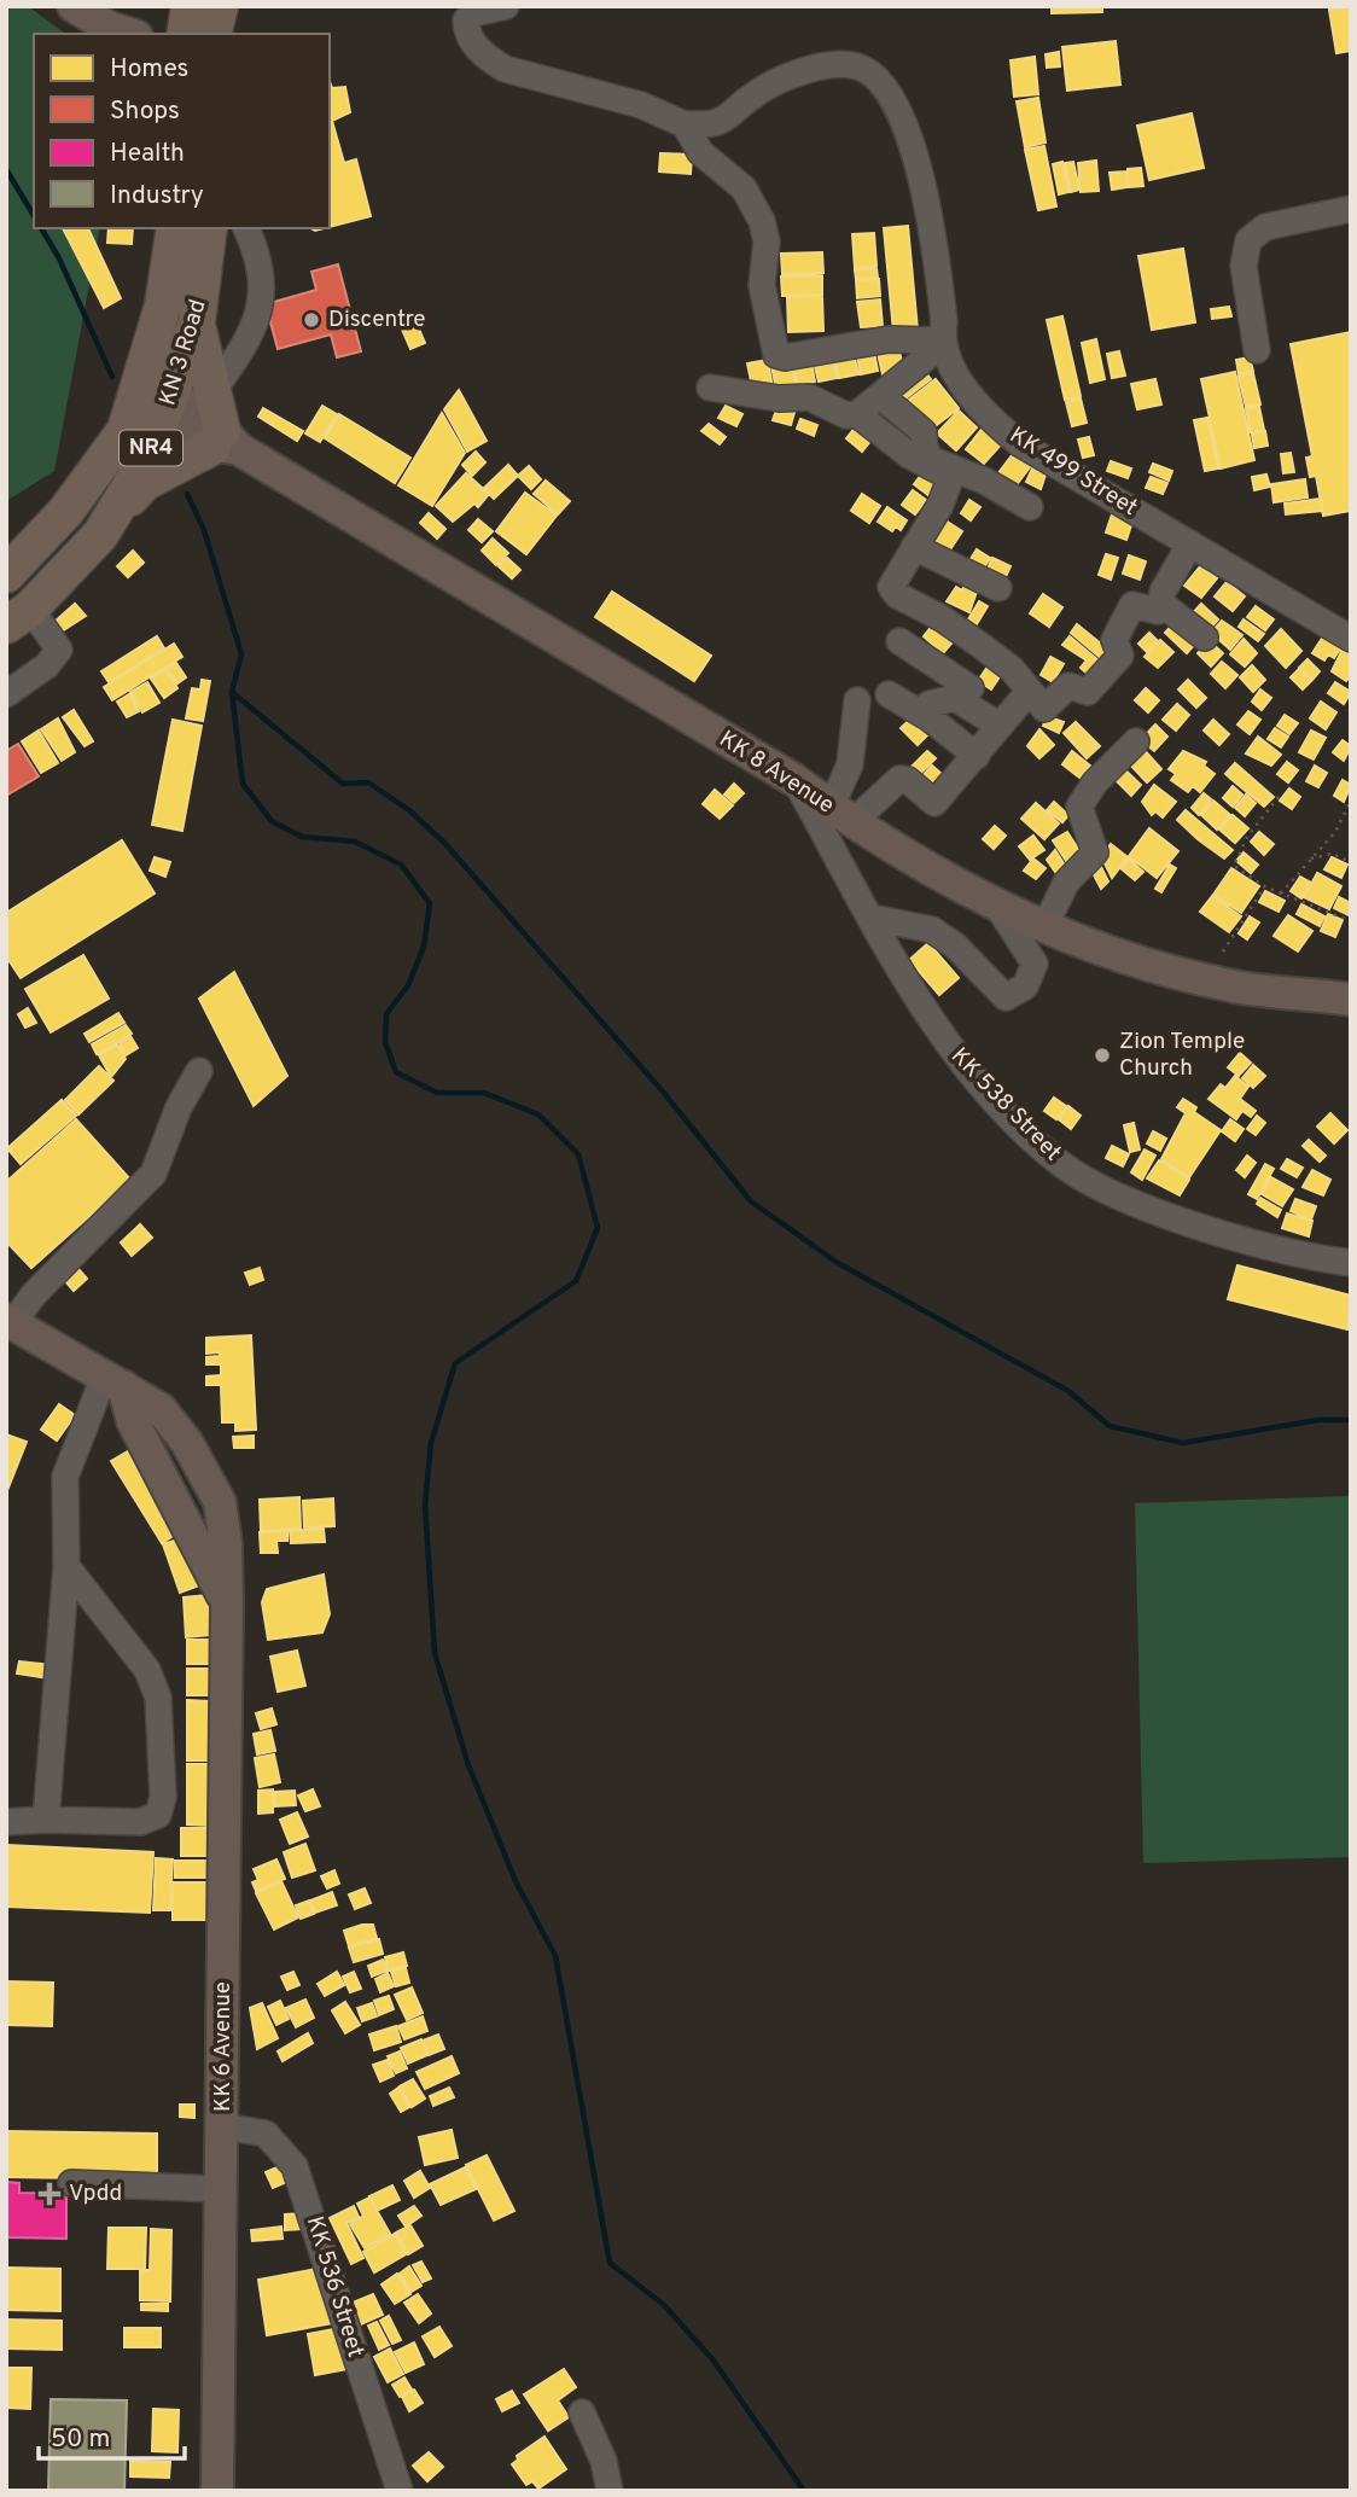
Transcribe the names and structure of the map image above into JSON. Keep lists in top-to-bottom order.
{
  "streets": {
    "highway": ["KN 3 Road", "NR4"],
    "main road": ["KK 8 Avenue", "KK 6 Avenue"],
    "street": ["KK 499 Street", "KK 538 Street", "KK 536 Street"]
  },
  "crossings": [
    ["KN 3 Road", "KK 8 Avenue"],
    ["KK 8 Avenue", "KK 538 Street"],
    ["KK 6 Avenue", "KK 536 Street"]
  ],
  "places": {
    "other": ["Discentre", "Zion Temple Church"],
    "health": ["Vpdd"]
  },
  "legend": [
    "Homes",
    "Shops",
    "Health",
    "Industry"
  ],
  "scale_bar": "50 m"
}
